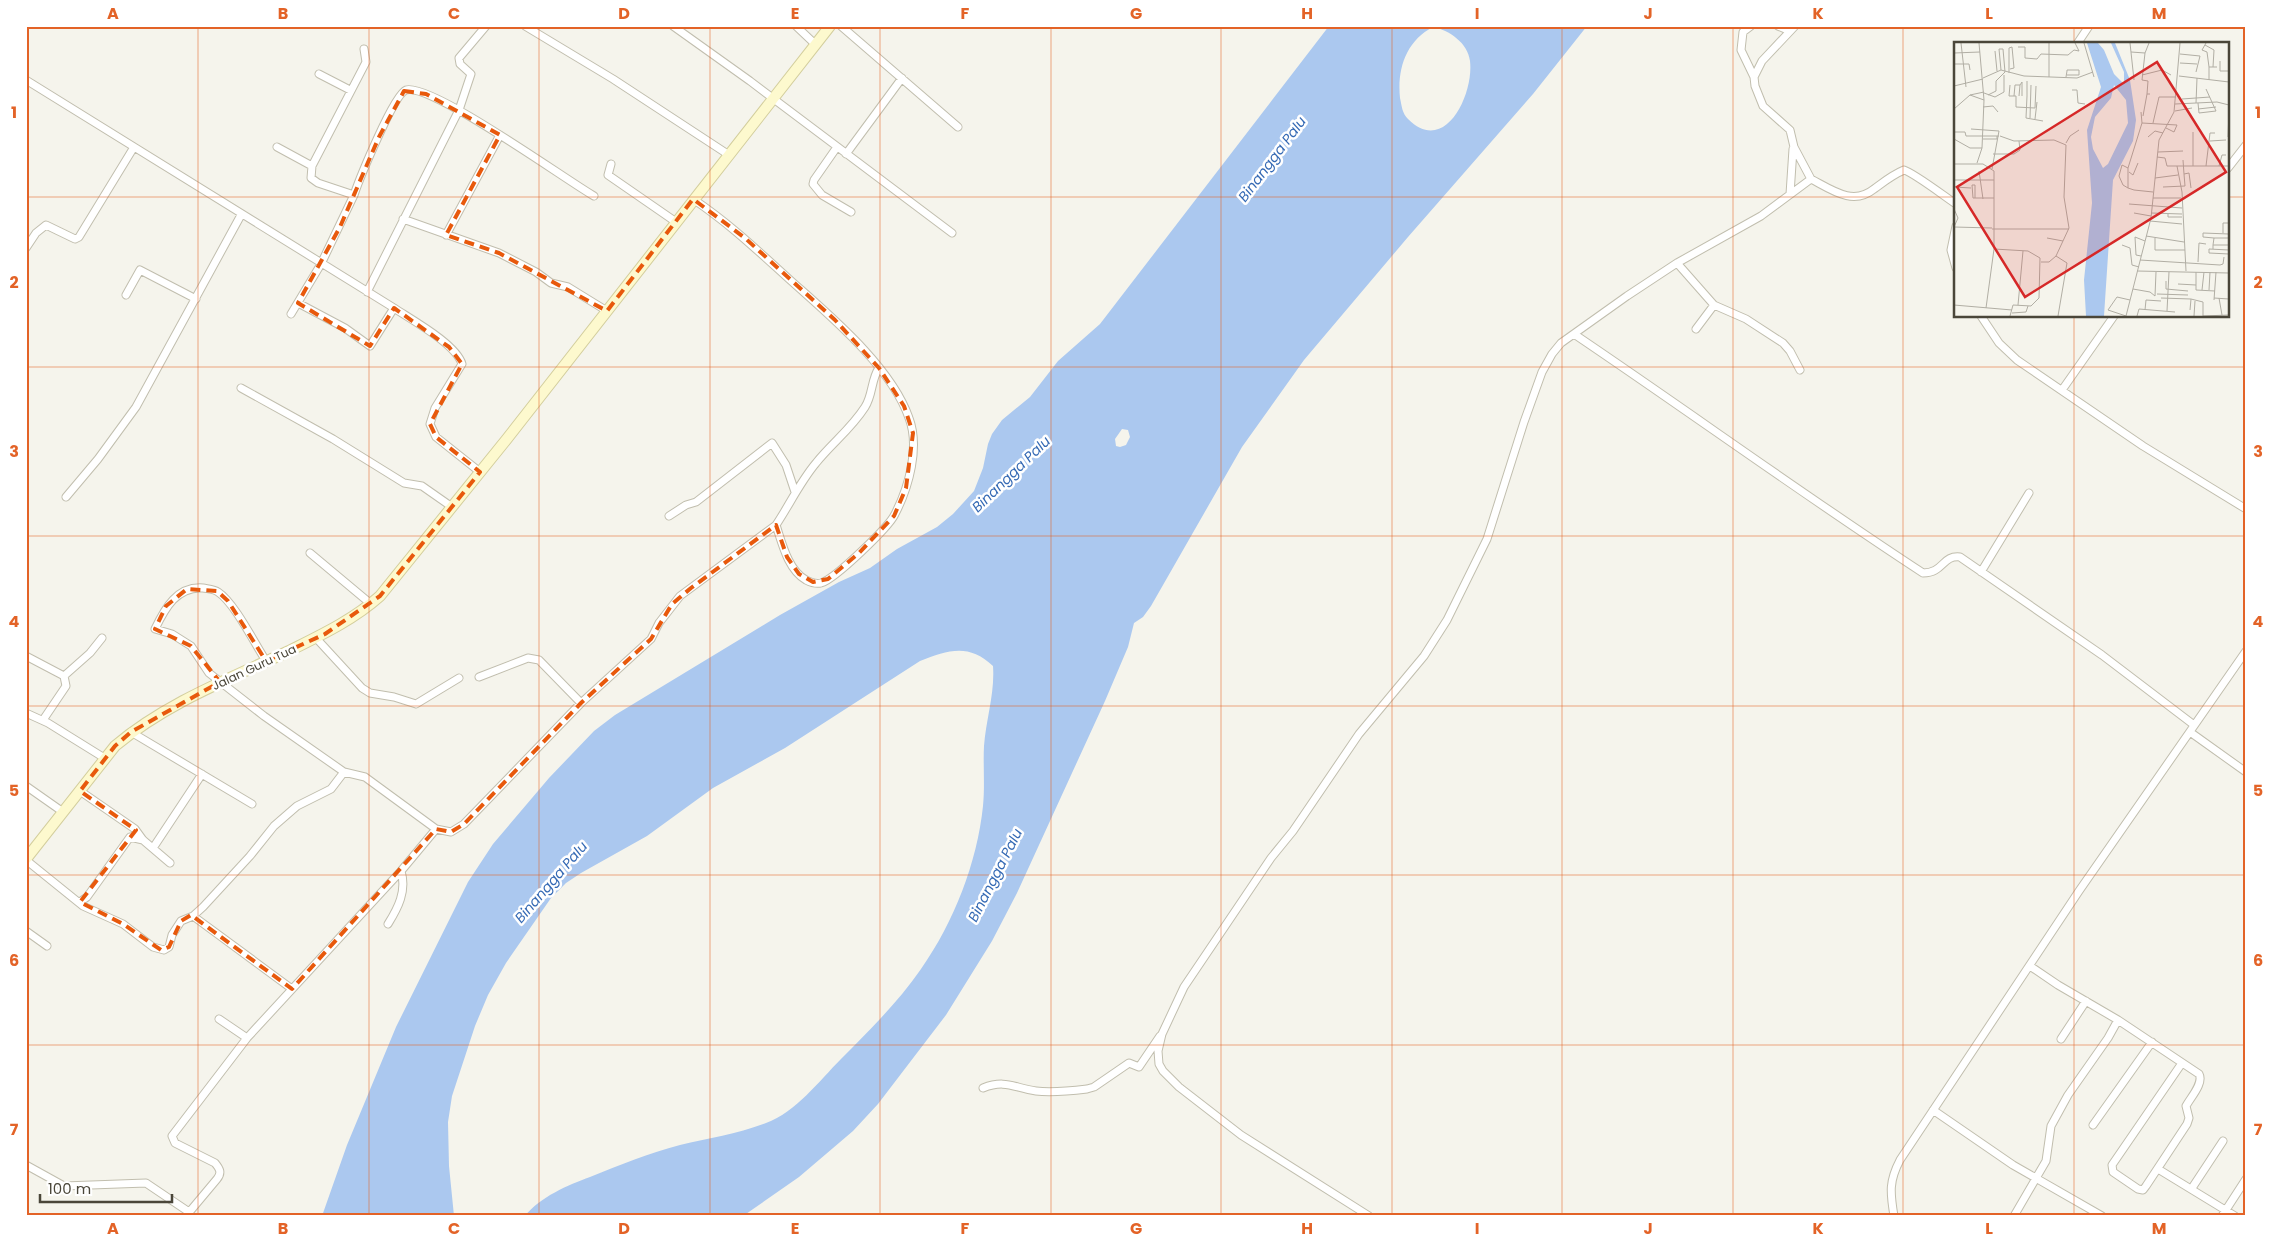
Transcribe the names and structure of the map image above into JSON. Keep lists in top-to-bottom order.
{
  "streets": {
    "main road": ["Jalan Guru Tua"]
  },
  "water": ["Binangga Palu"],
  "scale_bar": "100 m",
  "grid": {
    "columns": [
      "A",
      "B",
      "C",
      "D",
      "E",
      "F",
      "G",
      "H",
      "I",
      "J",
      "K",
      "L",
      "M"
    ],
    "rows": [
      "1",
      "2",
      "3",
      "4",
      "5",
      "6",
      "7"
    ]
  }
}
